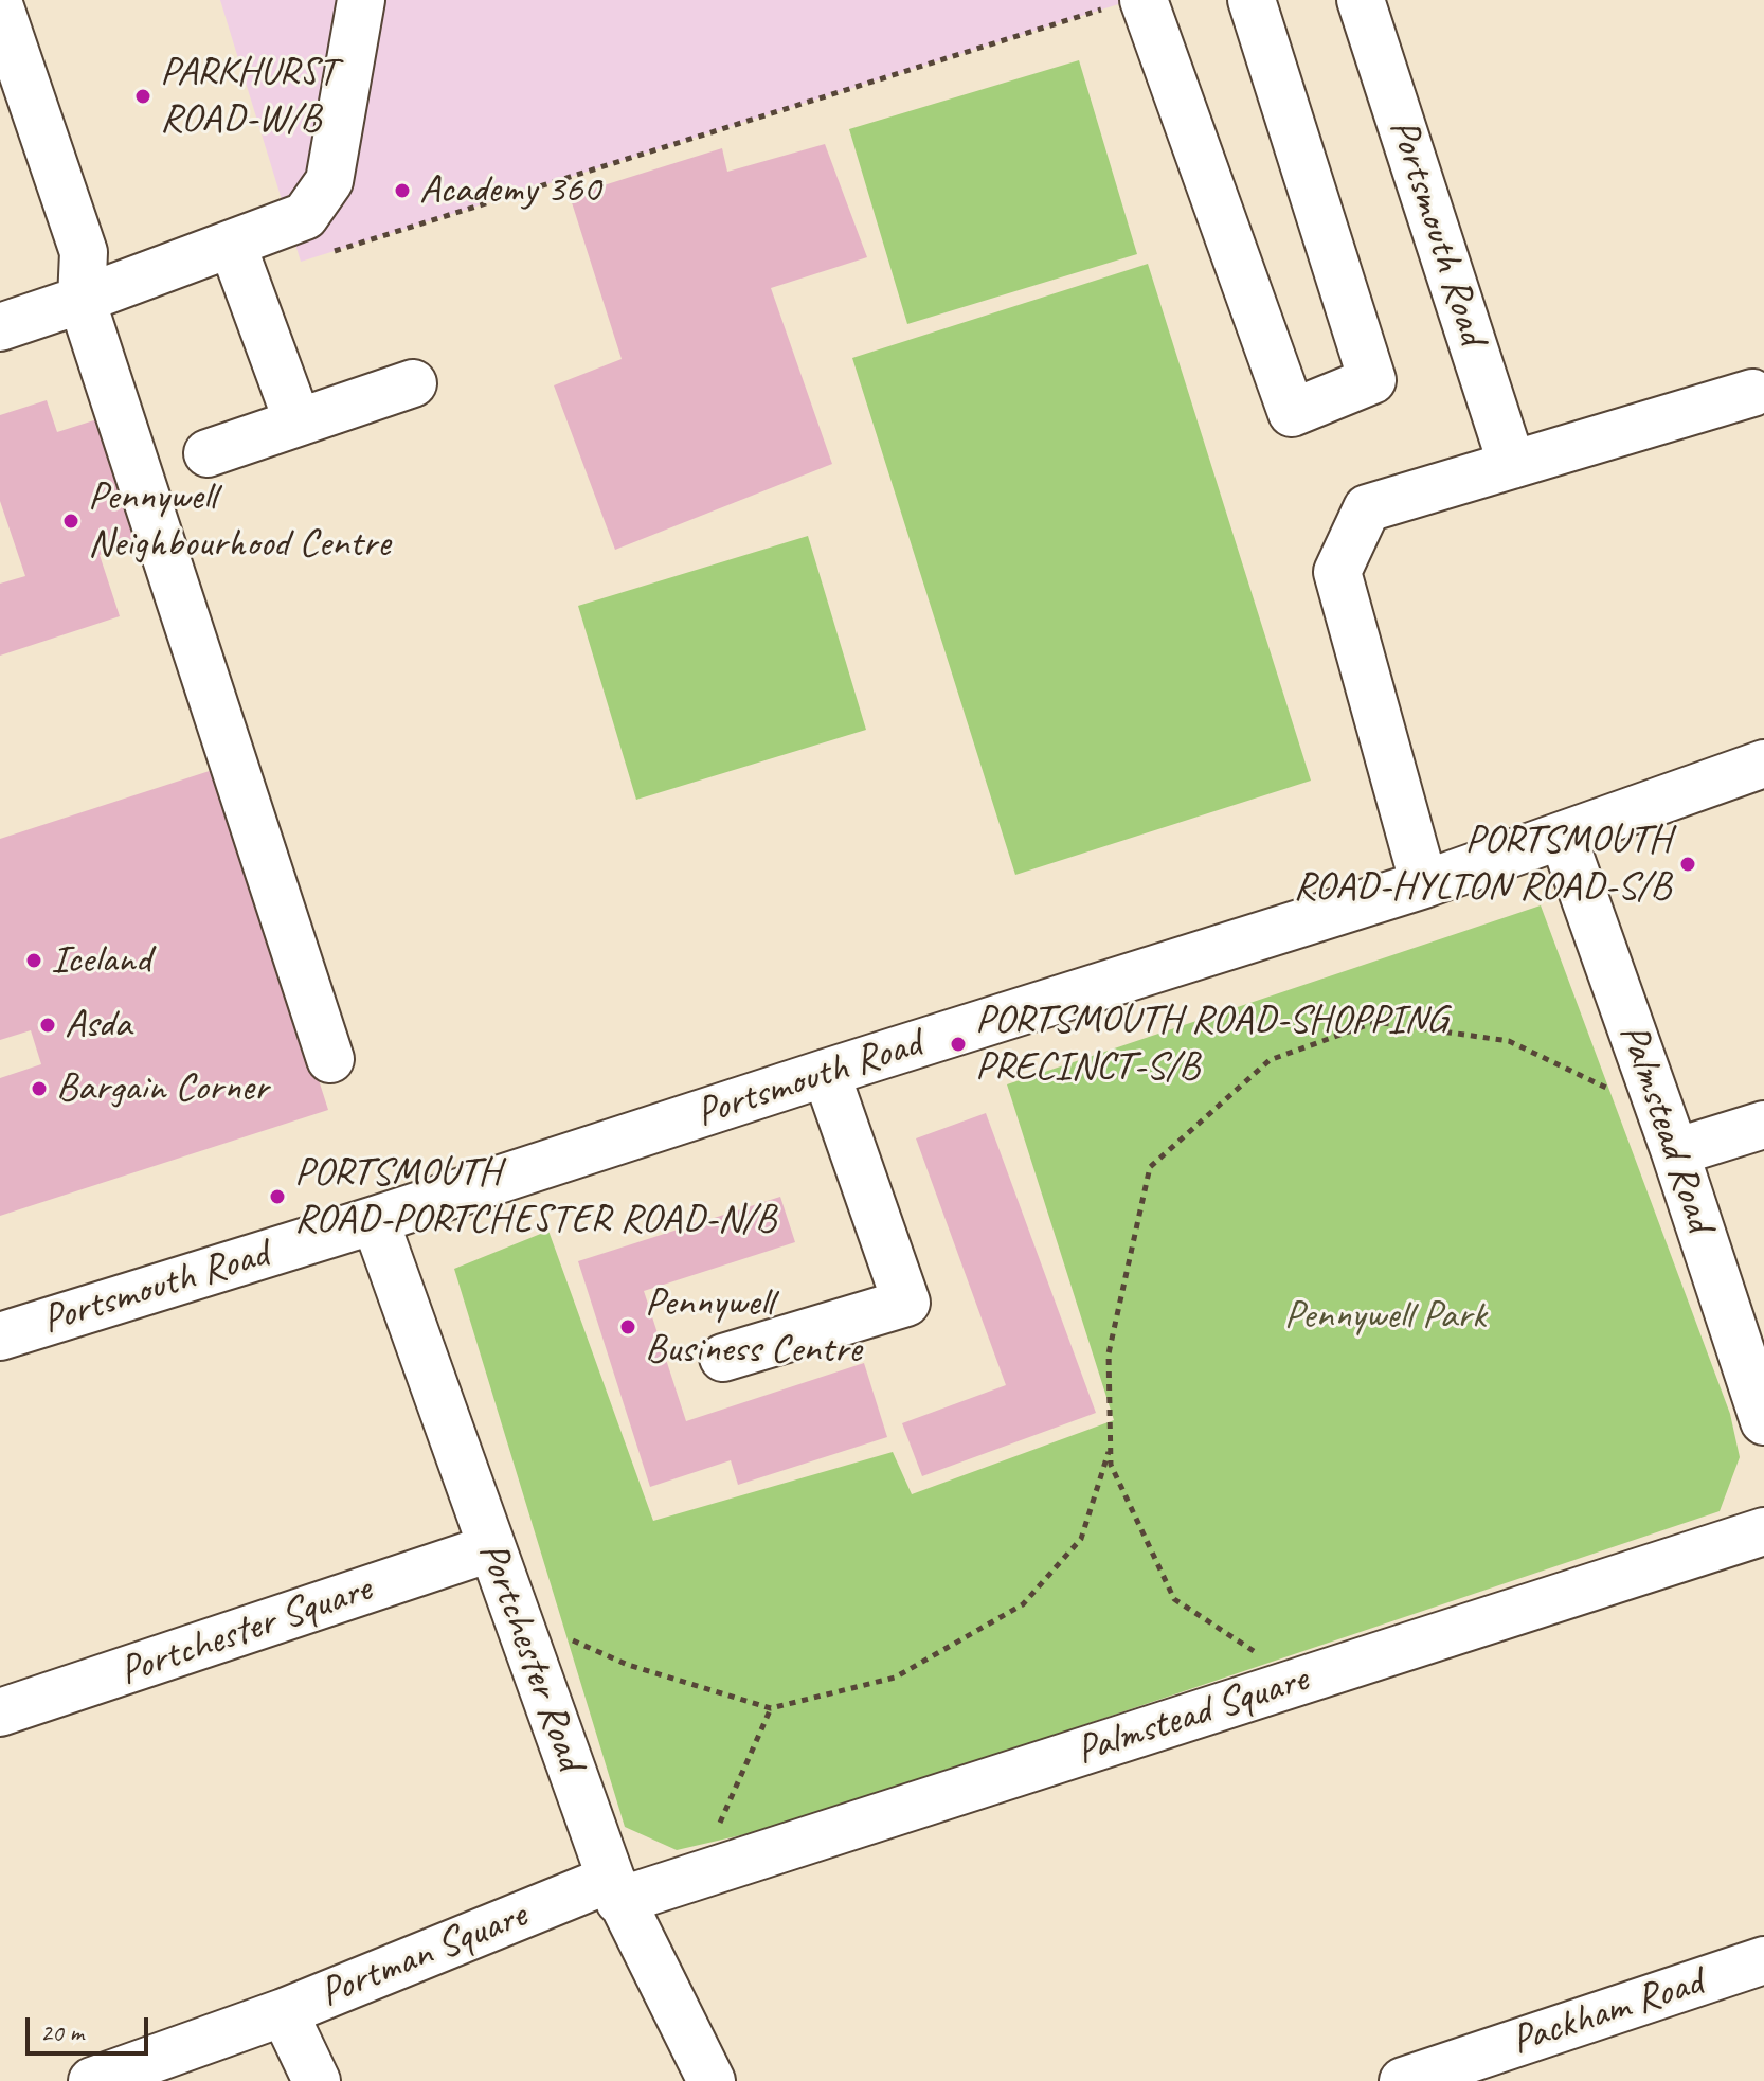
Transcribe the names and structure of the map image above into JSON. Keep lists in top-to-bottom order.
{
  "streets": {
    "street": [
      "Portsmouth Road",
      "Palmstead Road",
      "Portchester Square",
      "Portchester Road",
      "Palmstead Square",
      "Portman Square",
      "Packham Road"
    ]
  },
  "crossings": [
    ["Portsmouth Road", "Palmstead Road"],
    ["Portsmouth Road", "Portchester Road"],
    ["Portchester Square", "Portchester Road"],
    ["Portchester Road", "Palmstead Square"],
    ["Portchester Road", "Portman Square"],
    ["Palmstead Square", "Portman Square"]
  ],
  "parks": ["Pennywell Park"],
  "places": [
    "PARKHURST ROAD-W/B",
    "Academy 360",
    "Pennywell Neighbourhood Centre",
    "PORTSMOUTH ROAD-HYLTON ROAD-S/B",
    "Iceland",
    "Asda",
    "PORTSMOUTH ROAD-SHOPPING PRECINCT-S/B",
    "Bargain Corner",
    "PORTSMOUTH ROAD-PORTCHESTER ROAD-N/B",
    "Pennywell Business Centre"
  ],
  "scale_bar": "20 m"
}
